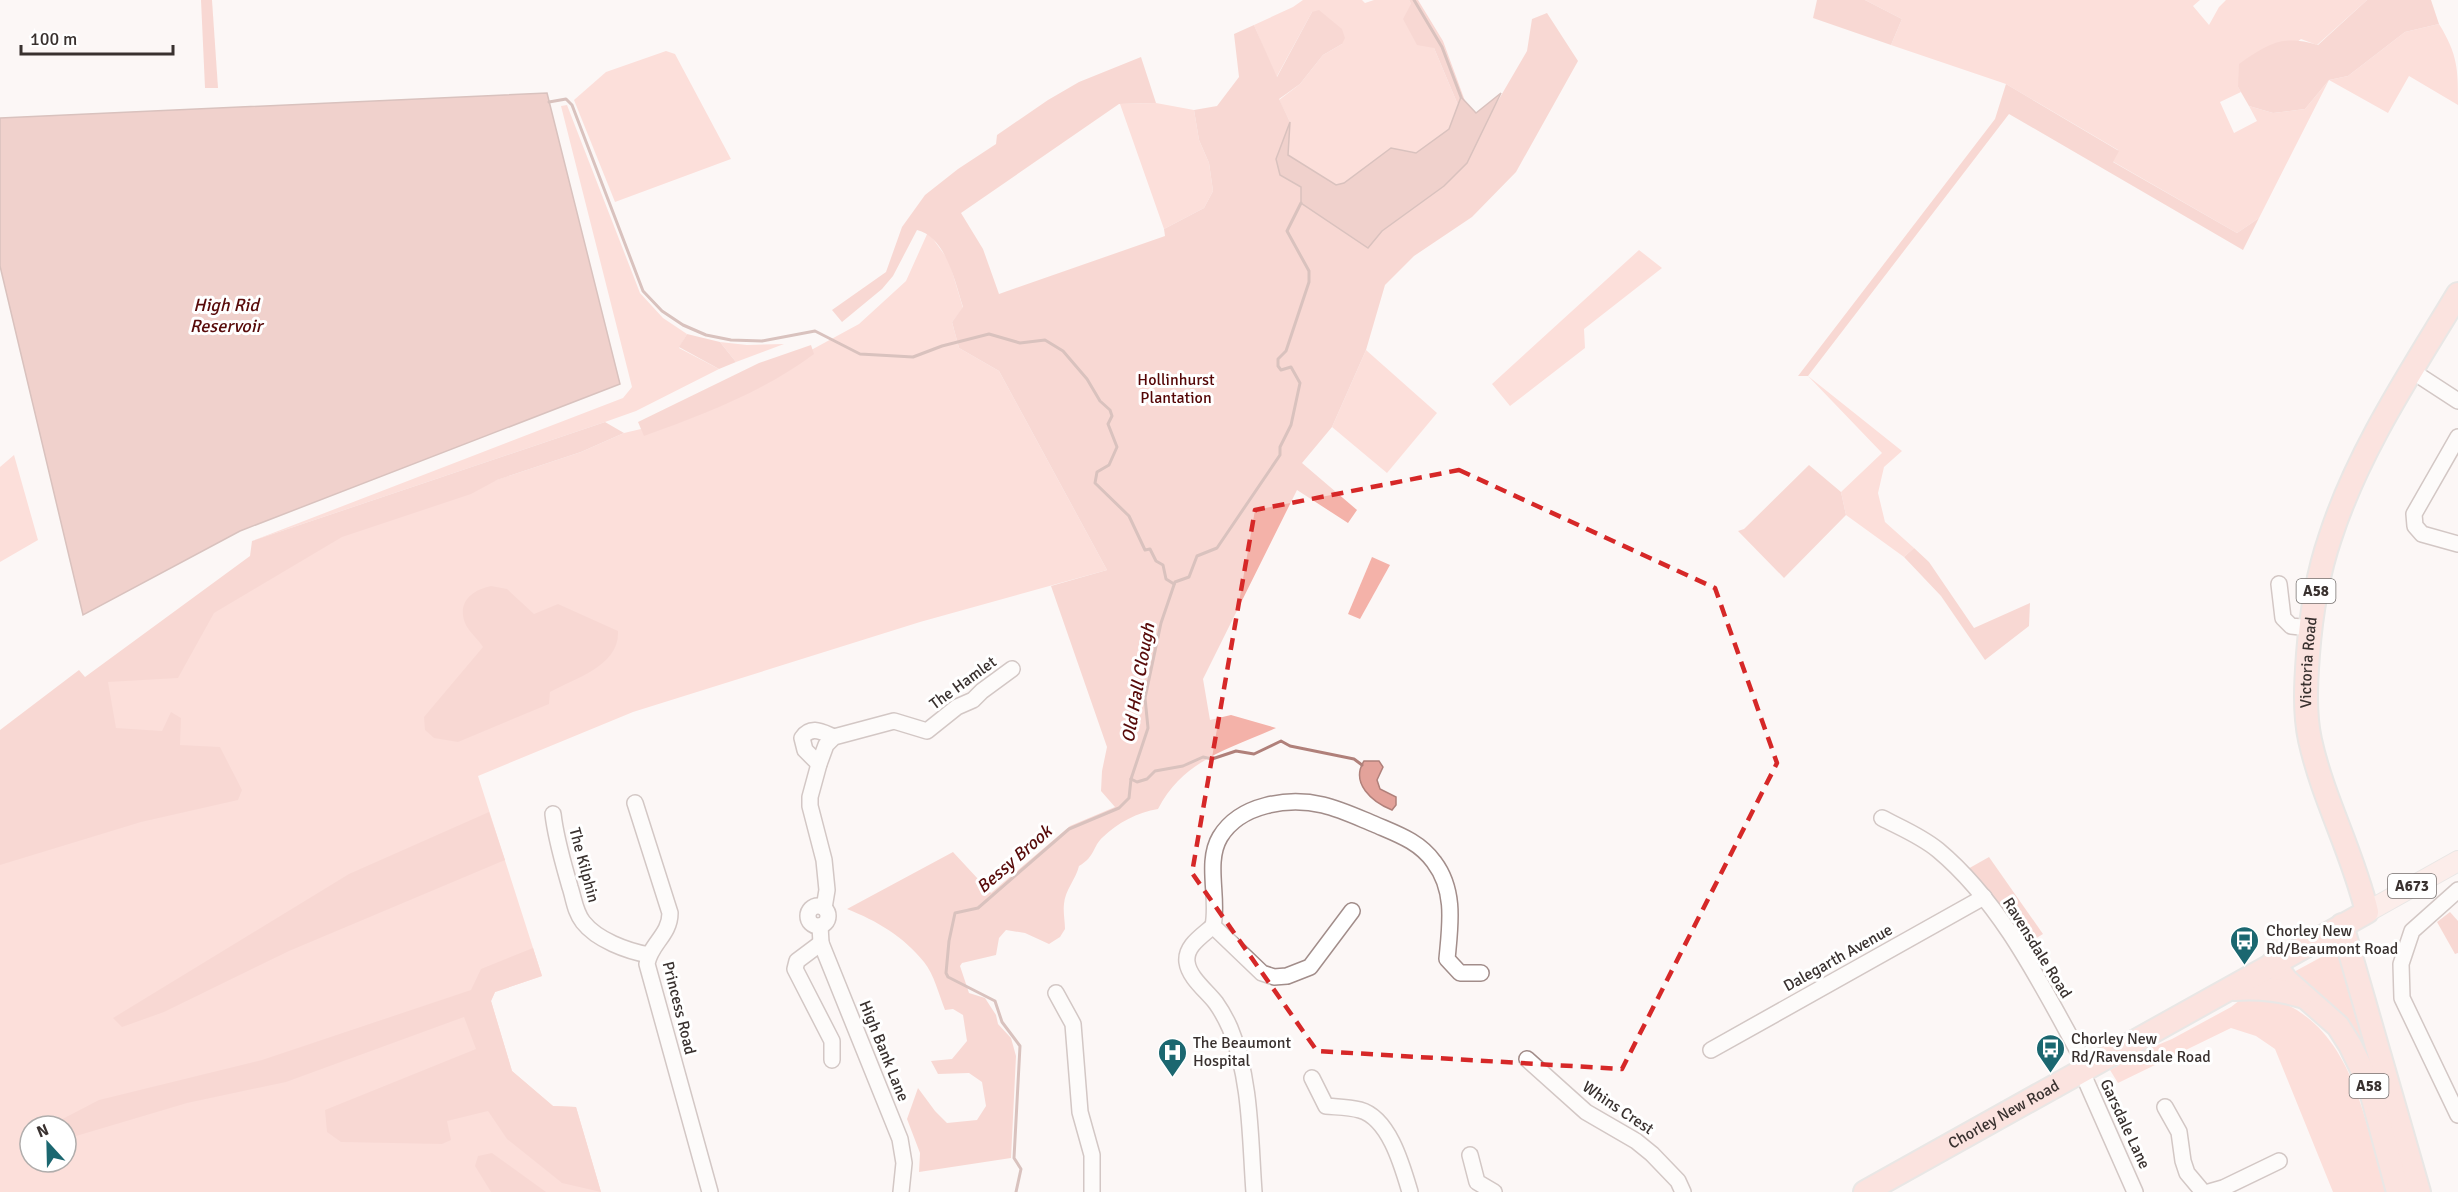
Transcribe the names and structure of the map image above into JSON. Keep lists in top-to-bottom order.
{
  "streets": {
    "highway": [
      "A58",
      "Victoria Road",
      "A673",
      "Chorley New Road"
    ],
    "street": [
      "The Hamlet",
      "The Kilphin",
      "Ravensdale Road",
      "Dalegarth Avenue",
      "Princess Road",
      "High Bank Lane",
      "Whins Crest",
      "Garsdale Lane"
    ]
  },
  "crossings": [
    ["A58", "Chorley New Road"],
    ["Victoria Road", "Chorley New Road"],
    ["The Hamlet", "High Bank Lane"],
    ["The Kilphin", "Princess Road"],
    ["Ravensdale Road", "Dalegarth Avenue"],
    ["Ravensdale Road", "Chorley New Road"],
    ["Ravensdale Road", "Garsdale Lane"],
    ["Chorley New Road", "Garsdale Lane"]
  ],
  "water": ["High Rid Reservoir", "Old Hall Clough", "Bessy Brook"],
  "parks": ["Hollinhurst Plantation"],
  "places": {
    "bus stop": ["Chorley New Rd/Beaumont Road", "Chorley New Rd/Ravensdale Road"],
    "hospital": ["The Beaumont Hospital"]
  },
  "scale_bar": "100 m",
  "north": "top"
}
